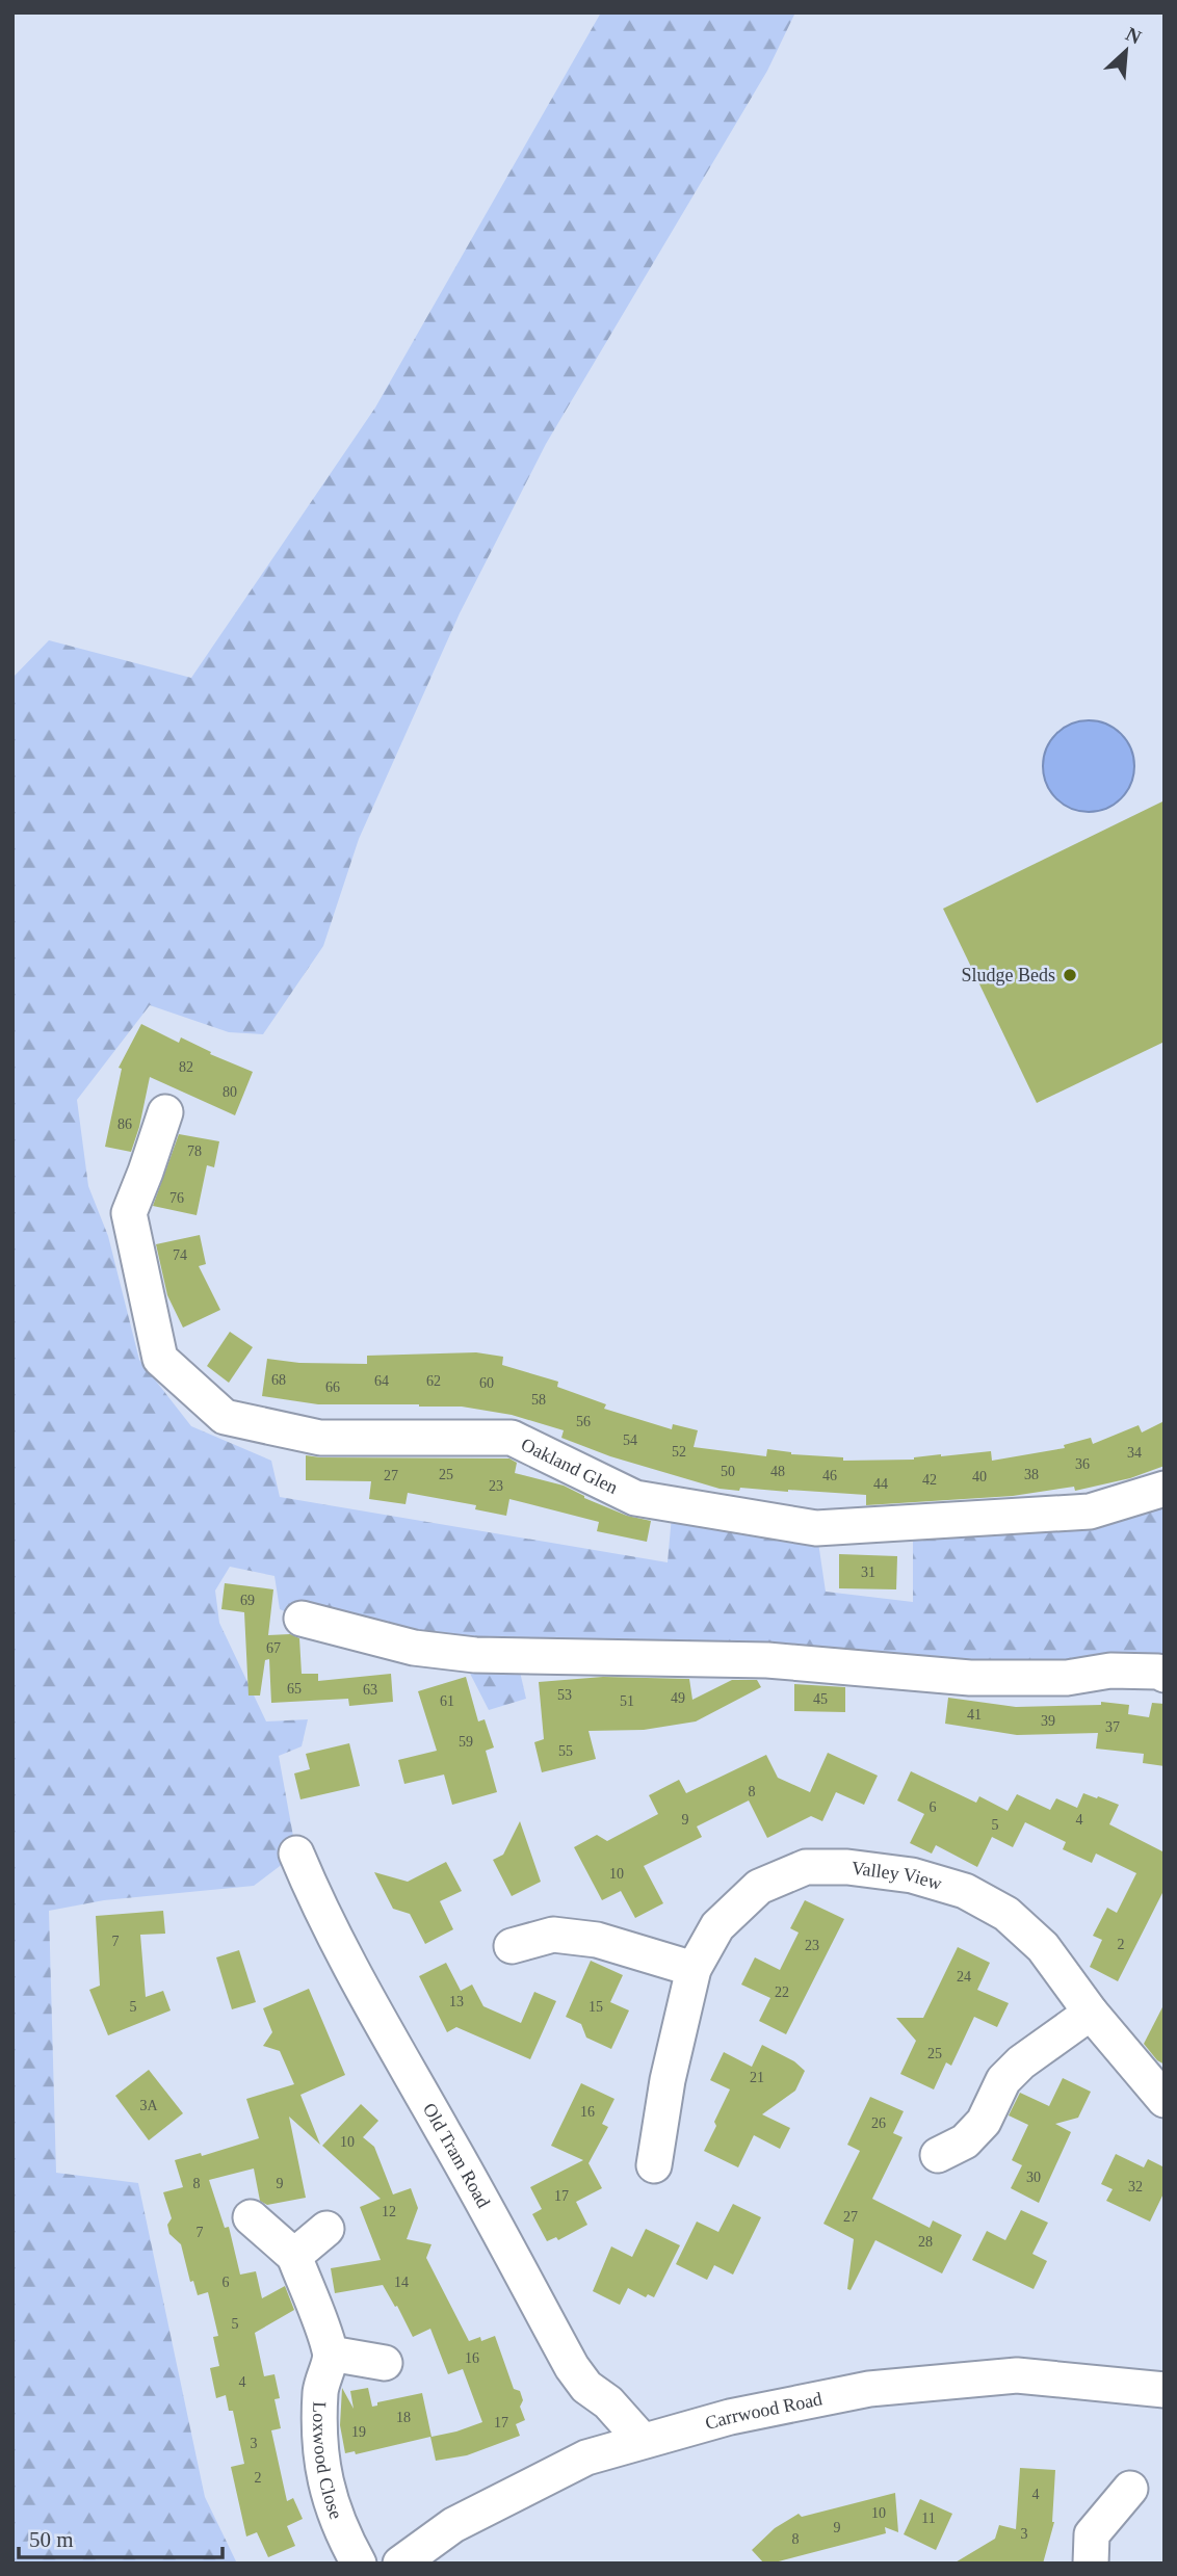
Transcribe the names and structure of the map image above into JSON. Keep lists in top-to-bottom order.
{
  "streets": {
    "street": [
      "Oakland Glen",
      "Valley View",
      "Old Tram Road",
      "Carrwood Road",
      "Loxwood Close"
    ]
  },
  "crossings": [
    ["Old Tram Road", "Carrwood Road"]
  ],
  "places": ["Sludge Beds"],
  "house_numbers": [
    "82",
    "80",
    "86",
    "78",
    "76",
    "74",
    "68",
    "64",
    "62",
    "60",
    "66",
    "58",
    "56",
    "54",
    "52",
    "34",
    "36",
    "50",
    "48",
    "25",
    "38",
    "27",
    "46",
    "40",
    "42",
    "44",
    "23",
    "31",
    "69",
    "67",
    "65",
    "63",
    "53",
    "49",
    "45",
    "61",
    "51",
    "41",
    "39",
    "37",
    "59",
    "55",
    "8",
    "6",
    "9",
    "4",
    "5",
    "10",
    "7",
    "2",
    "23",
    "24",
    "22",
    "13",
    "5",
    "15",
    "25",
    "21",
    "3A",
    "16",
    "26",
    "10",
    "30",
    "8",
    "9",
    "32",
    "17",
    "12",
    "27",
    "7",
    "28",
    "6",
    "14",
    "5",
    "16",
    "4",
    "18",
    "17",
    "19",
    "3",
    "2",
    "4",
    "10",
    "11",
    "9",
    "3",
    "8"
  ],
  "scale_bar": "50 m",
  "north": "top right"
}
